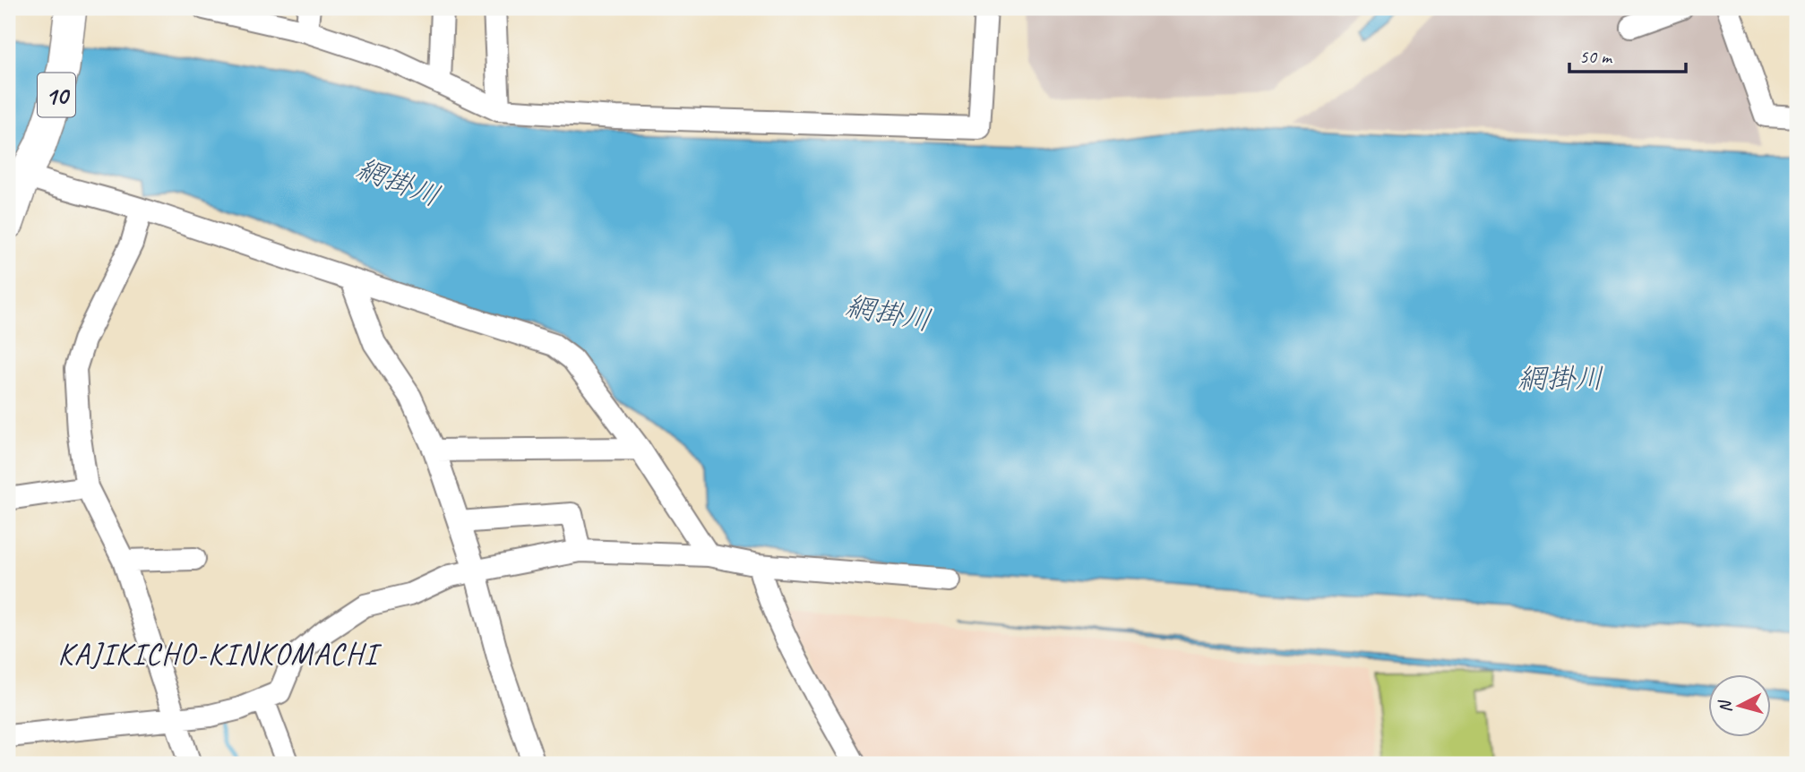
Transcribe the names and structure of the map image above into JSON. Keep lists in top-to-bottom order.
{
  "streets": {
    "highway": ["10"]
  },
  "districts": ["KAJIKICHO-KINKOMACHI"],
  "water": ["網掛川"],
  "scale_bar": "50 m",
  "north": "left"
}
